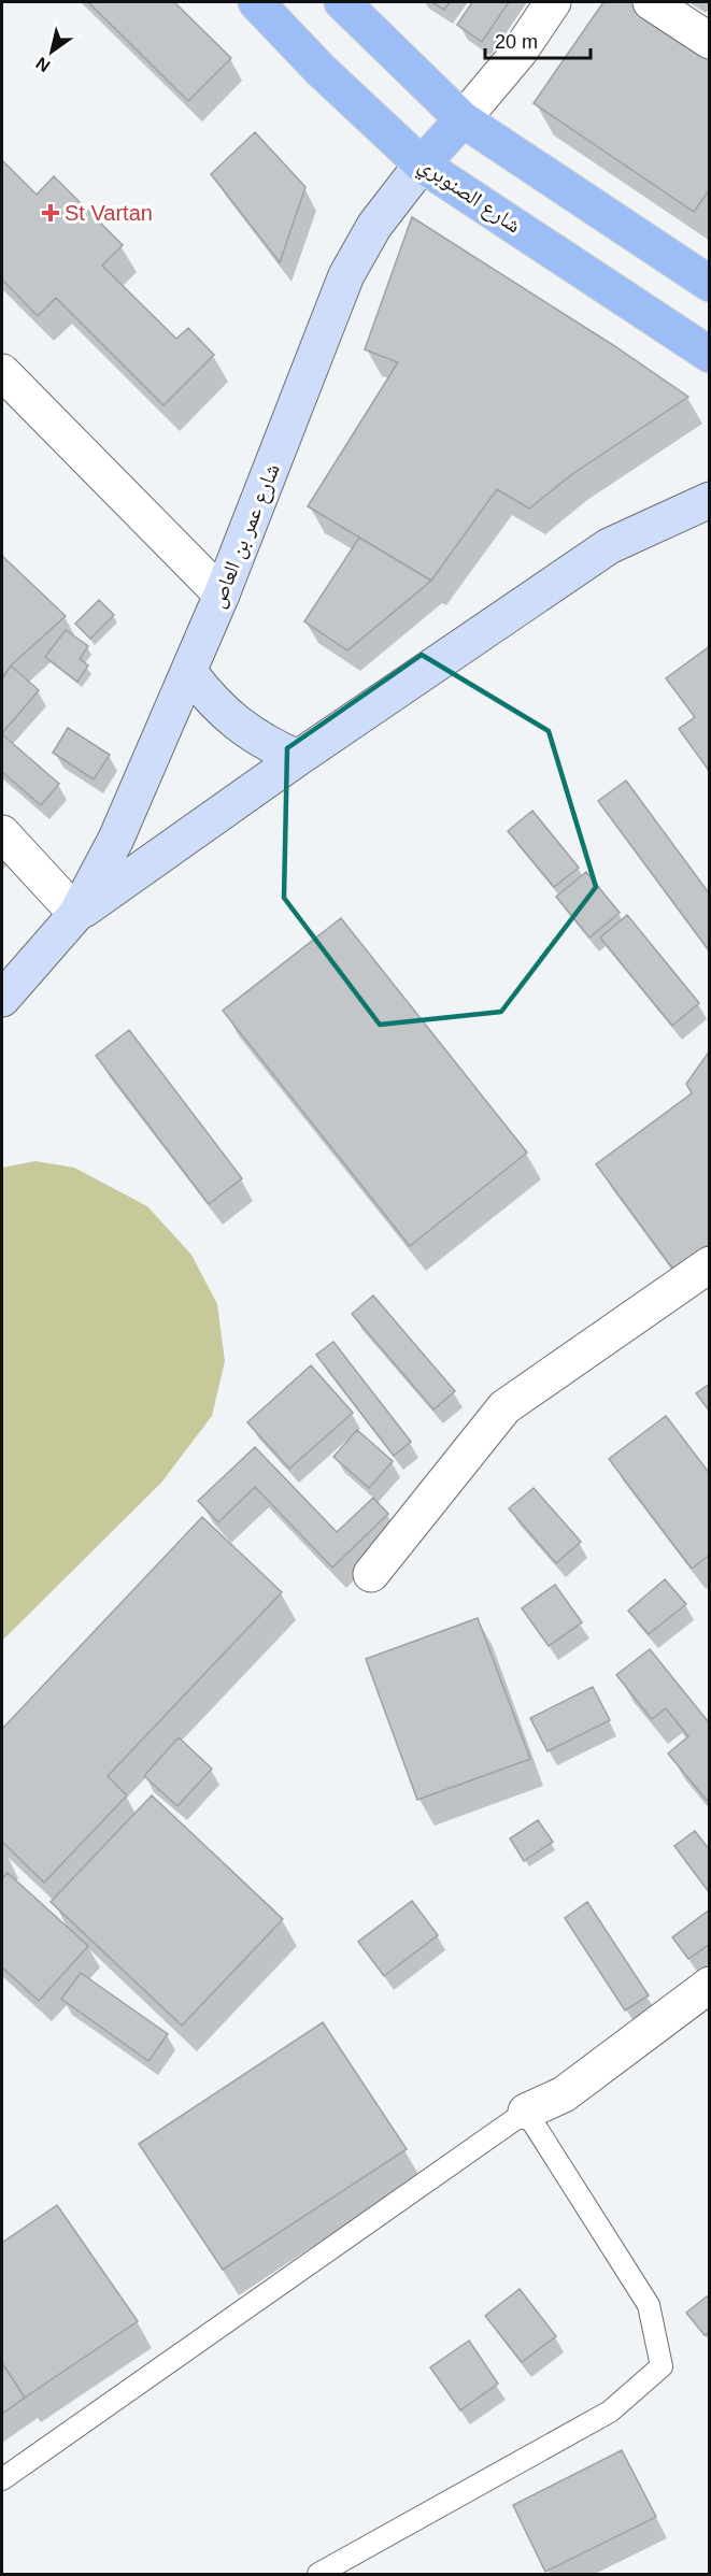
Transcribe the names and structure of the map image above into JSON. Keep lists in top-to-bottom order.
{
  "streets": {
    "main road": ["شارع الصنوبري"],
    "street": ["شارع عمر بن العاص"]
  },
  "crossings": [
    ["شارع الصنوبري", "شارع عمر بن العاص"]
  ],
  "places": {
    "health": ["St Vartan"]
  },
  "scale_bar": "20 m",
  "north": "bottom left"
}
